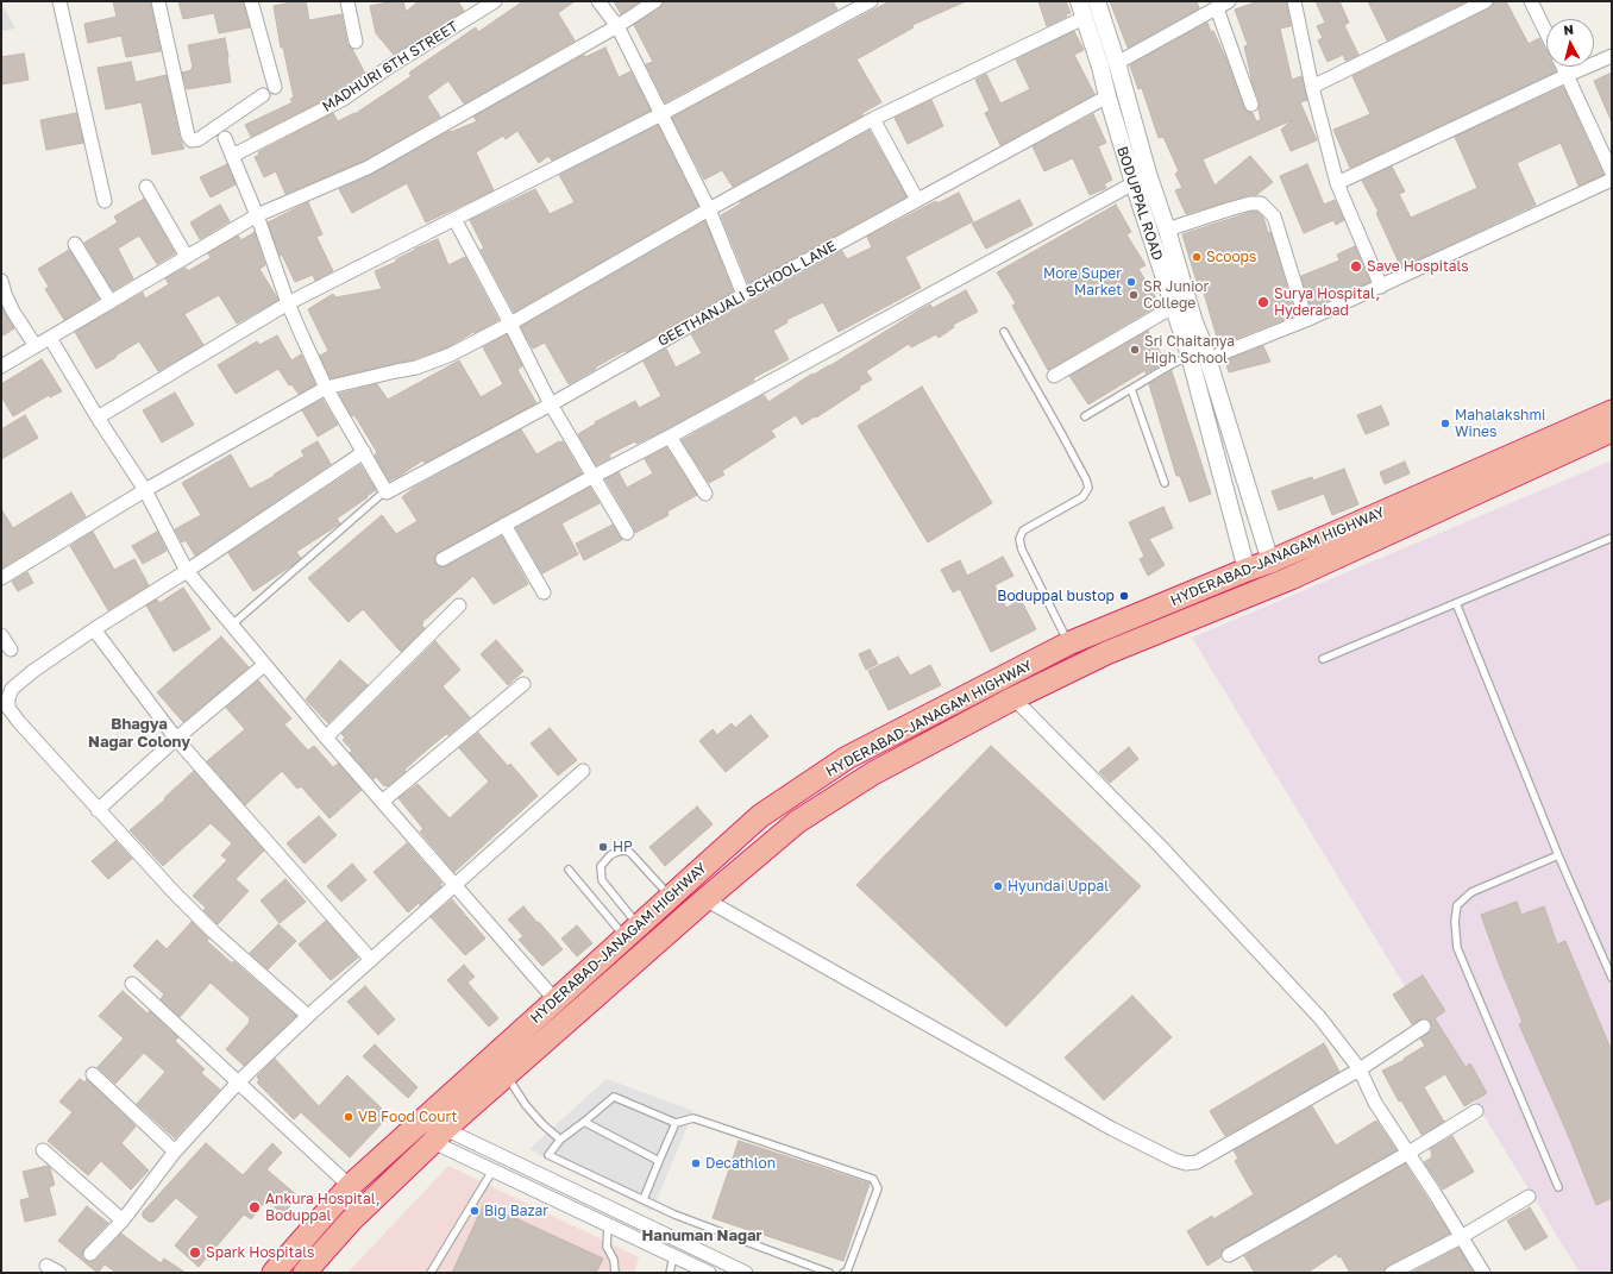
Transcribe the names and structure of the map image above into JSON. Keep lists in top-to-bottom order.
{
  "streets": {
    "highway": ["HYDERABAD-JANAGAM HIGHWAY"],
    "street": ["MADHURI 6TH STREET", "BODUPPAL ROAD", "GEETHANJALI SCHOOL LANE"]
  },
  "crossings": [
    ["BODUPPAL ROAD", "GEETHANJALI SCHOOL LANE"],
    ["BODUPPAL ROAD", "HYDERABAD-JANAGAM HIGHWAY"]
  ],
  "districts": ["Bhagya Nagar Colony", "Hanuman Nagar"],
  "places": [
    "Scoops",
    "Save Hospitals",
    "More Super Market",
    "SR Junior College",
    "Surya Hospital, Hyderabad",
    "Sri Chaitanya High School",
    "Mahalakshmi Wines",
    "Boduppal bustop",
    "HP",
    "Hyundai Uppal",
    "VB Food Court",
    "Decathlon",
    "Ankura Hospital, Boduppal",
    "Big Bazar",
    "Spark Hospitals"
  ],
  "north": "top"
}
